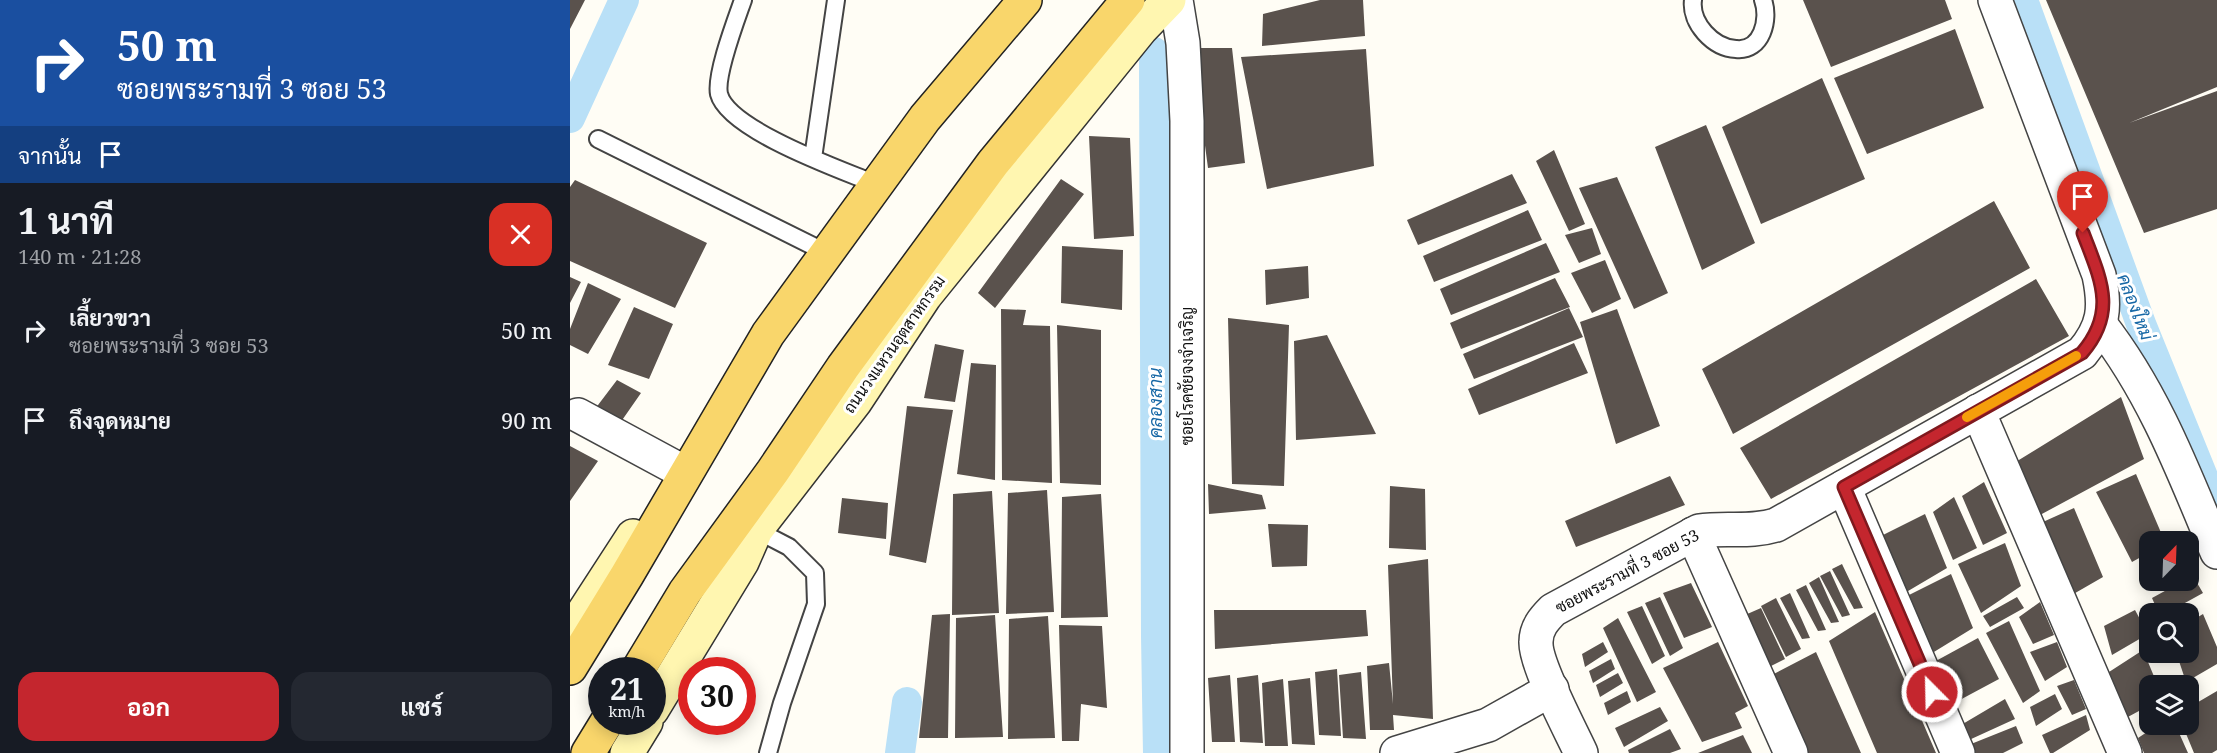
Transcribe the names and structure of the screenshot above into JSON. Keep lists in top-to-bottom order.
{
  "streets": {
    "main road": ["ถนนวงแหวนอุตสาหกรรม"],
    "street": ["ซอยโรคชัยจงจำเจริญ", "ซอยพระรามที่ 3 ซอย 53"]
  },
  "water": ["คลองใหม่", "คลองสาน"],
  "north": "top right",
  "page": {
    "turn": ["50 m", "ซอยพระรามที่ 3 ซอย 53"],
    "then": "จากนั้น",
    "heading": ["1 นาที", "140 m · 21:28"],
    "list": [
      {
        "name": "เลี้ยวขวา",
        "note": "ซอยพระรามที่ 3 ซอย 53",
        "value": "50 m"
      },
      {
        "name": "ถึงจุดหมาย",
        "value": "90 m"
      }
    ],
    "speed": "21 km/h",
    "limit": "30",
    "buttons": ["ออก", "แชร์"]
  }
}
